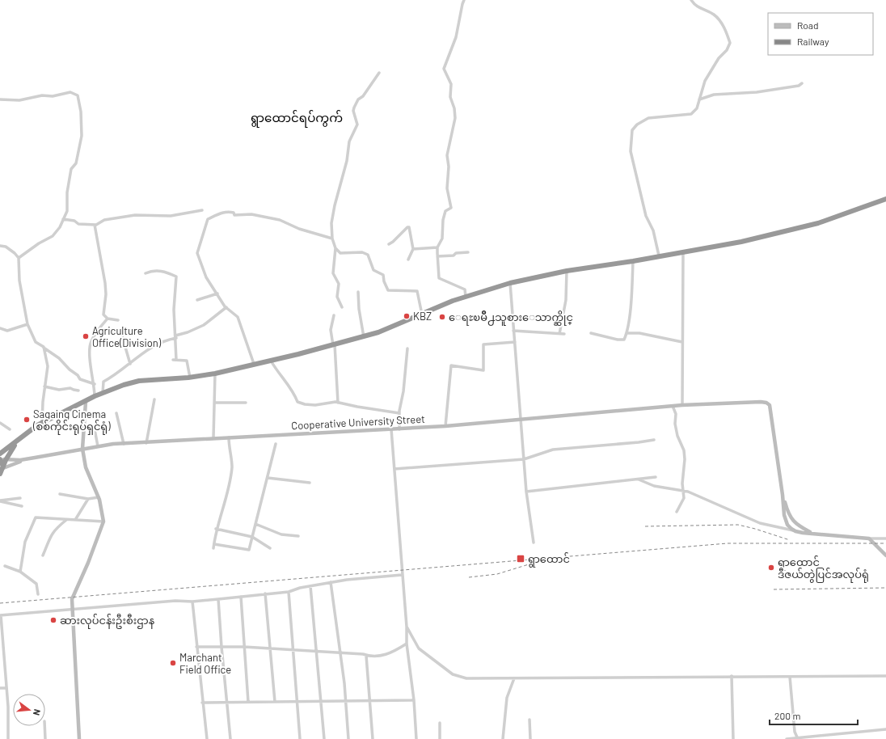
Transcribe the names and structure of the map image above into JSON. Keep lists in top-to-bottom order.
{
  "streets": {
    "street": ["Cooperative University Street"]
  },
  "districts": ["ရွာထောင်ရပ်ကွက်"],
  "places": {
    "other": [
      "KBZ",
      "ေရႊၿမိဳ႕သူစားေသာက္ဆိုင္",
      "Agriculture Office(Division)",
      "Sagaing Cinema (စစ်ကိုင်းရုပ်ရှင်ရုံ)",
      "ရွာထောင် ဒီဇယ်တွဲပြင်အလုပ်ရုံ",
      "ဆားလုပ်ငန်းဦးစီးဌာန",
      "Marchant Field Office"
    ],
    "transit": ["ရွာထောင်"]
  },
  "legend": ["Road", "Railway"],
  "scale_bar": "200 m",
  "north": "right"
}
